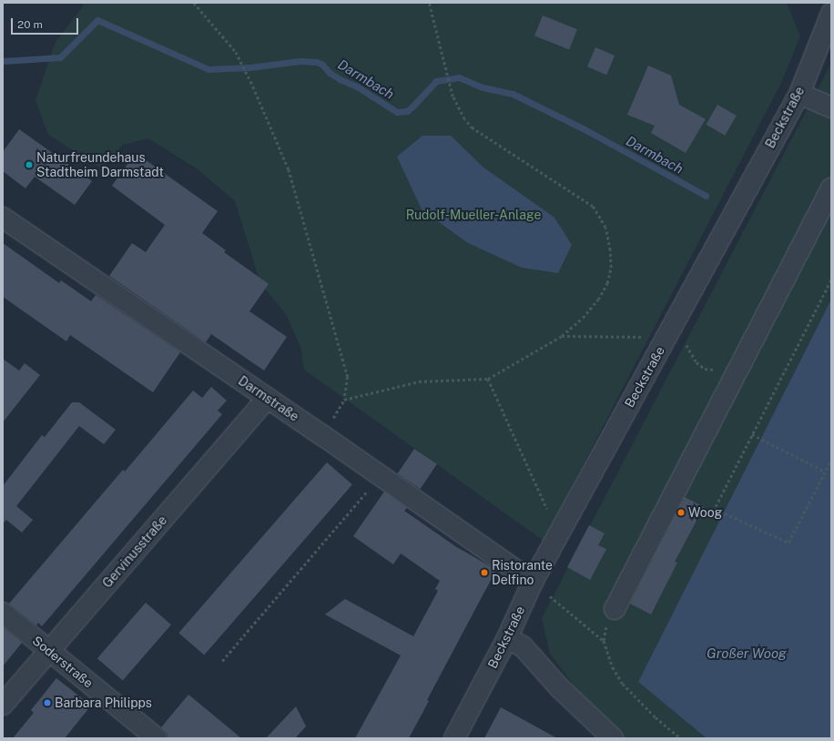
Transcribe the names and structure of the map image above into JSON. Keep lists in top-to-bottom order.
{
  "streets": {
    "street": [
      "Beckstraße",
      "Darmstraße",
      "Gervinusstraße",
      "Soderstraße"
    ]
  },
  "crossings": [
    ["Beckstraße", "Darmstraße"],
    ["Darmstraße", "Gervinusstraße"],
    ["Gervinusstraße", "Soderstraße"]
  ],
  "water": ["Darmbach", "Großer Woog"],
  "parks": ["Rudolf-Mueller-Anlage"],
  "places": [
    "Naturfreundehaus Stadtheim Darmstadt",
    "Woog",
    "Ristorante Delfino",
    "Barbara Philipps"
  ],
  "scale_bar": "20 m"
}
